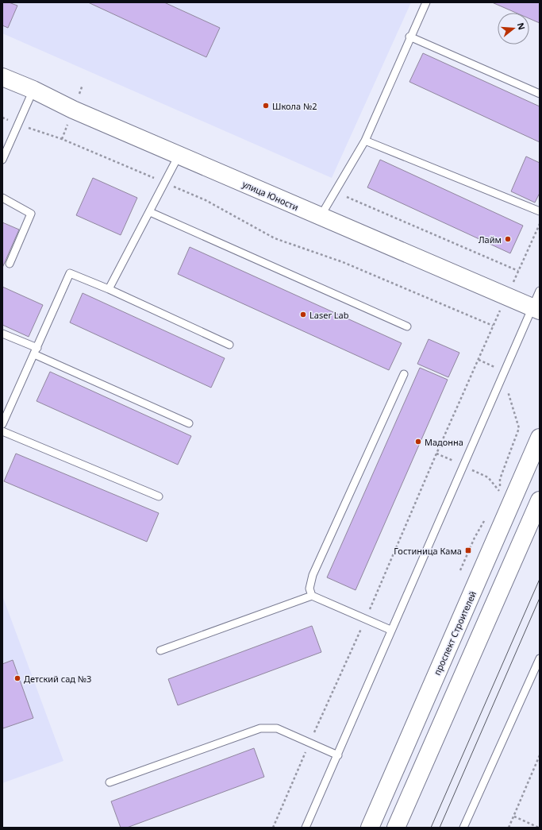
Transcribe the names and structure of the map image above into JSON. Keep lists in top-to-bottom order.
{
  "streets": {
    "main road": ["улица Юности", "проспект Строителей"]
  },
  "places": {
    "other": [
      "Школа №2",
      "Лайм",
      "Laser Lab",
      "Мадонна",
      "Детский сад №3"
    ],
    "transit": ["Гостиница Кама"]
  },
  "north": "right"
}
